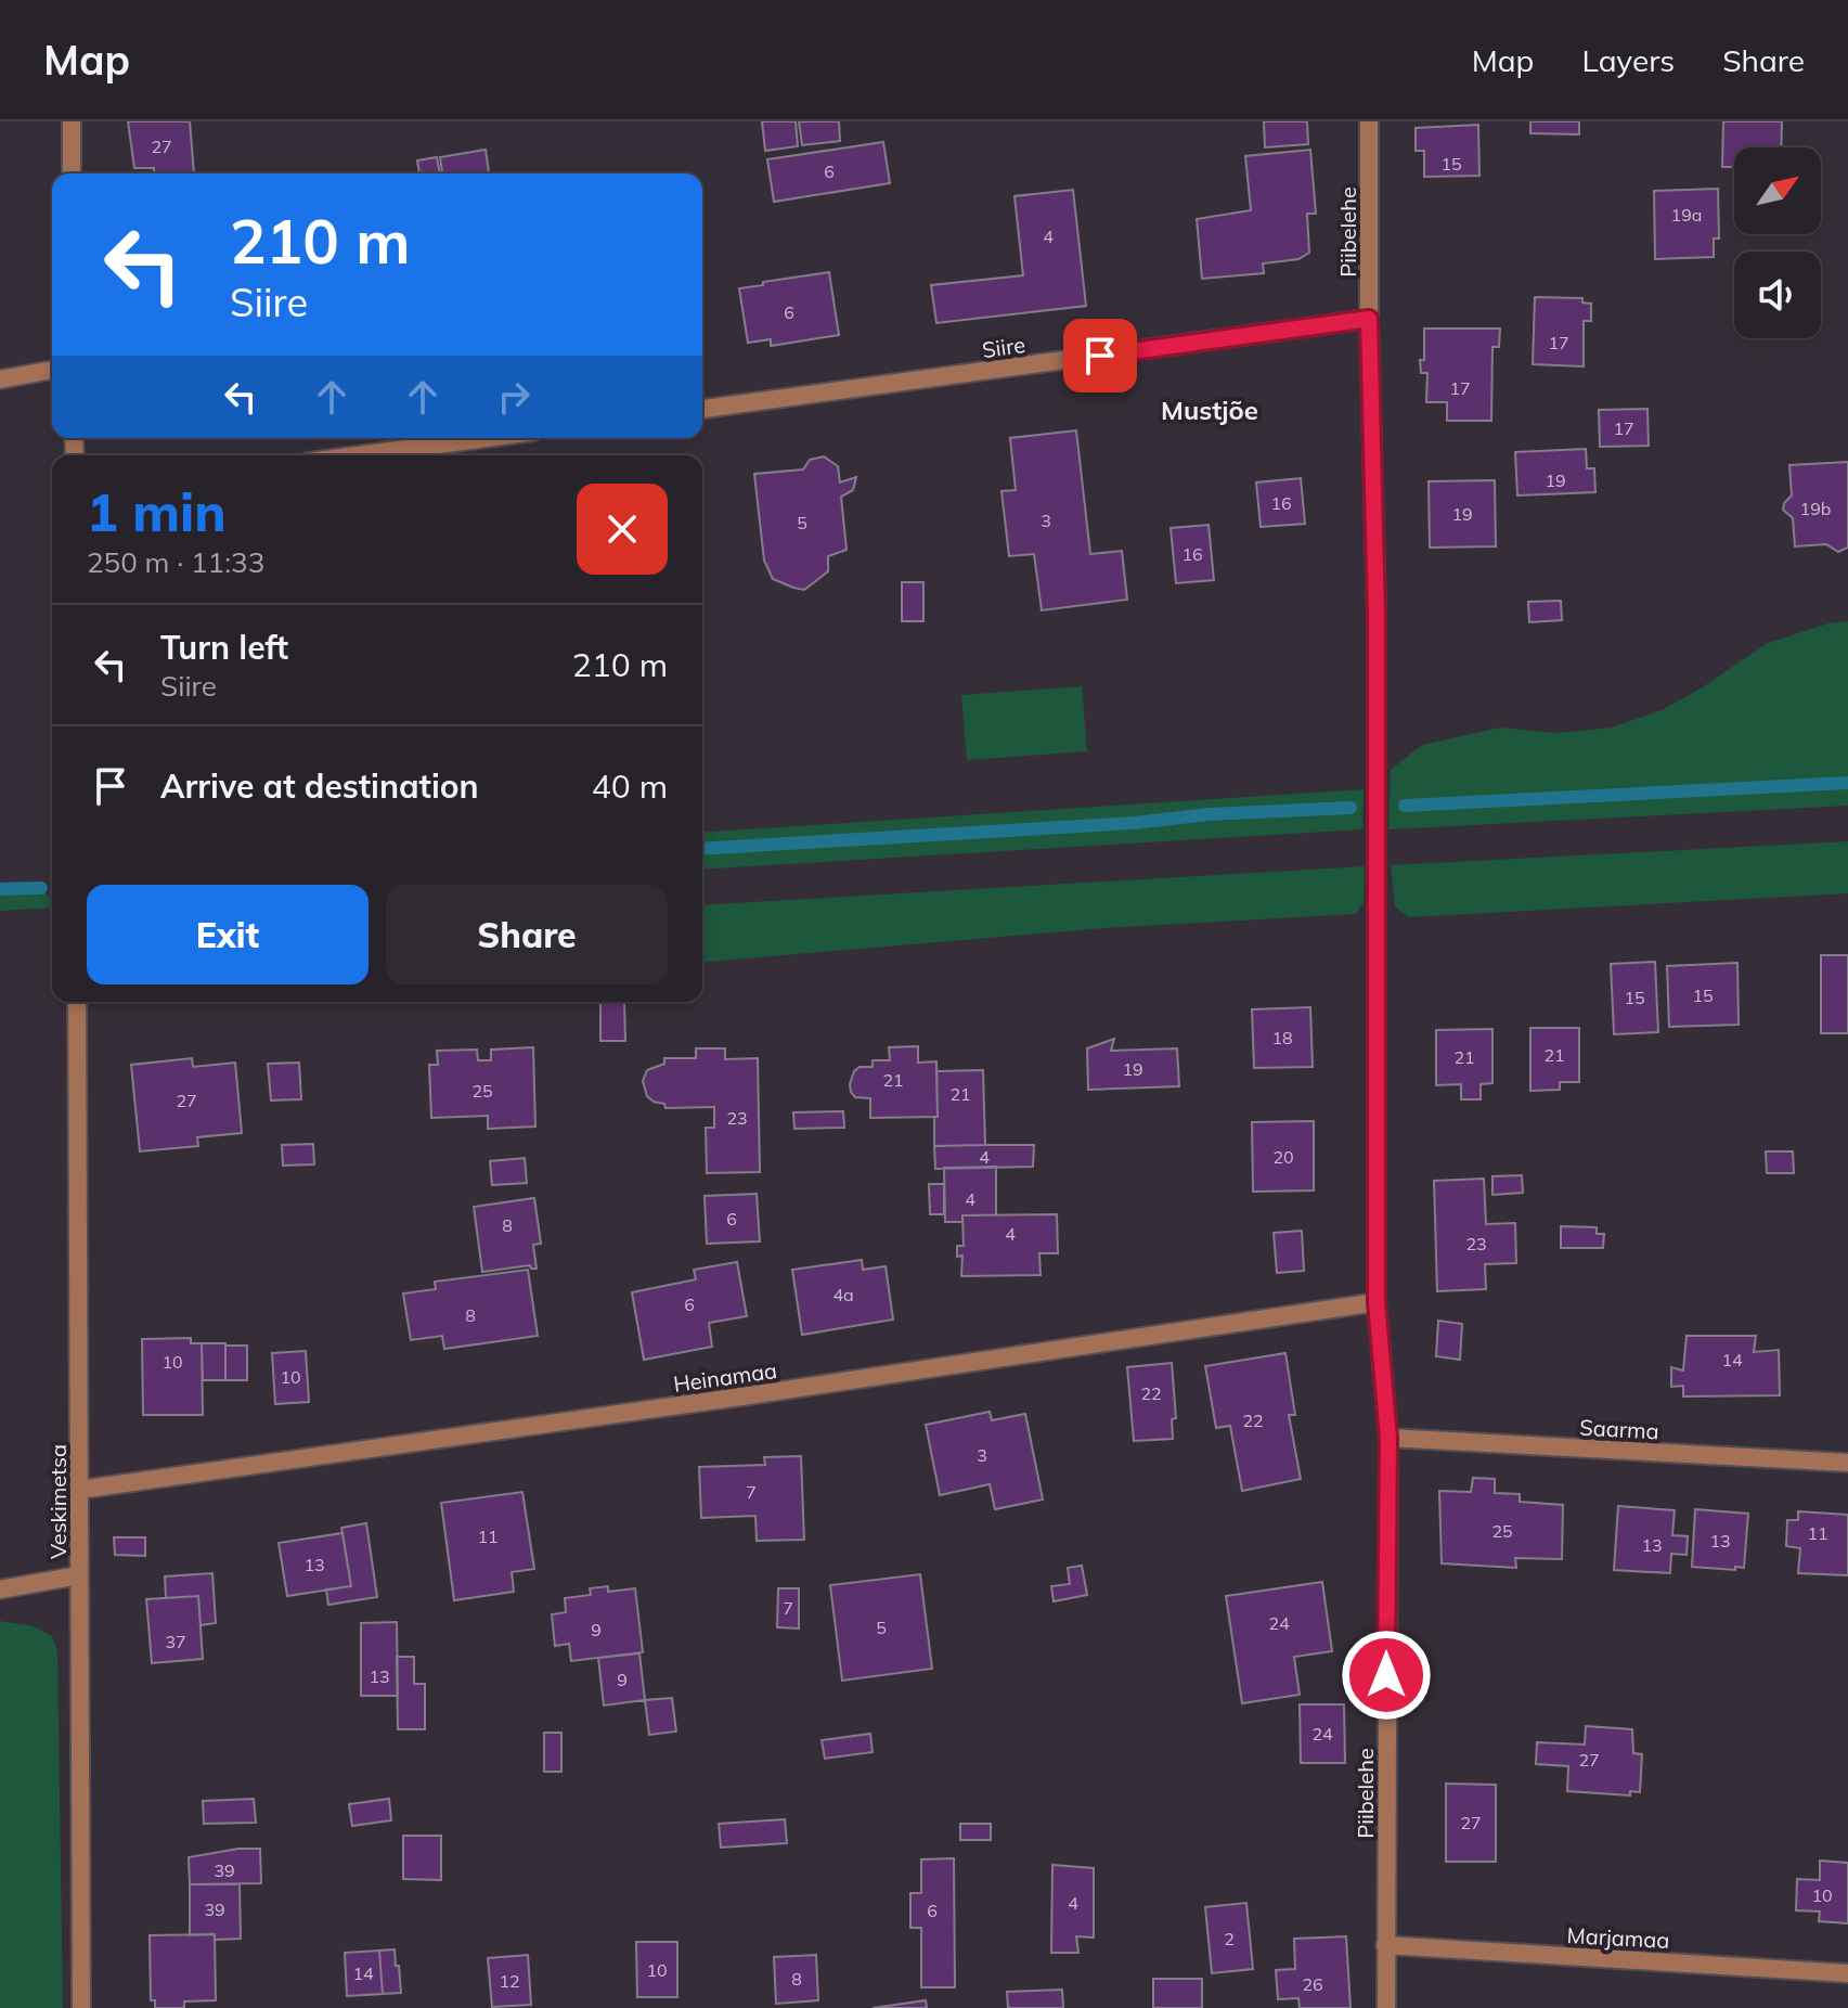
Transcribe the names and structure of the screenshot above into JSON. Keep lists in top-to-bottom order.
{
  "streets": {
    "street": [
      "Piibelehe",
      "Siire",
      "Heinamaa",
      "Saarma",
      "Veskimetsa",
      "Marjamaa"
    ]
  },
  "crossings": [
    ["Piibelehe", "Siire"],
    ["Piibelehe", "Heinamaa"],
    ["Piibelehe", "Saarma"],
    ["Piibelehe", "Marjamaa"],
    ["Heinamaa", "Veskimetsa"]
  ],
  "districts": ["Mustjõe"],
  "house_numbers": [
    "27",
    "15",
    "6",
    "19a",
    "4",
    "6",
    "17",
    "17",
    "17",
    "19",
    "16",
    "19b",
    "19",
    "3",
    "5",
    "16",
    "15",
    "15",
    "18",
    "21",
    "21",
    "19",
    "21",
    "25",
    "21",
    "27",
    "23",
    "4",
    "20",
    "4",
    "6",
    "8",
    "4",
    "23",
    "4a",
    "6",
    "8",
    "14",
    "10",
    "10",
    "22",
    "22",
    "3",
    "7",
    "25",
    "11",
    "11",
    "13",
    "13",
    "13",
    "7",
    "24",
    "5",
    "9",
    "37",
    "13",
    "9",
    "24",
    "27",
    "27",
    "39",
    "10",
    "4",
    "39",
    "6",
    "2",
    "10",
    "14",
    "8",
    "12",
    "26"
  ],
  "north": "top right",
  "page": {
    "header": "Map",
    "nav": ["Map", "Layers", "Share"],
    "turn": ["210 m", "Siire"],
    "heading": ["1 min", "250 m · 11:33"],
    "list": [
      {
        "name": "Turn left",
        "note": "Siire",
        "value": "210 m"
      },
      {
        "name": "Arrive at destination",
        "value": "40 m"
      }
    ],
    "buttons": ["Exit", "Share"]
  }
}
